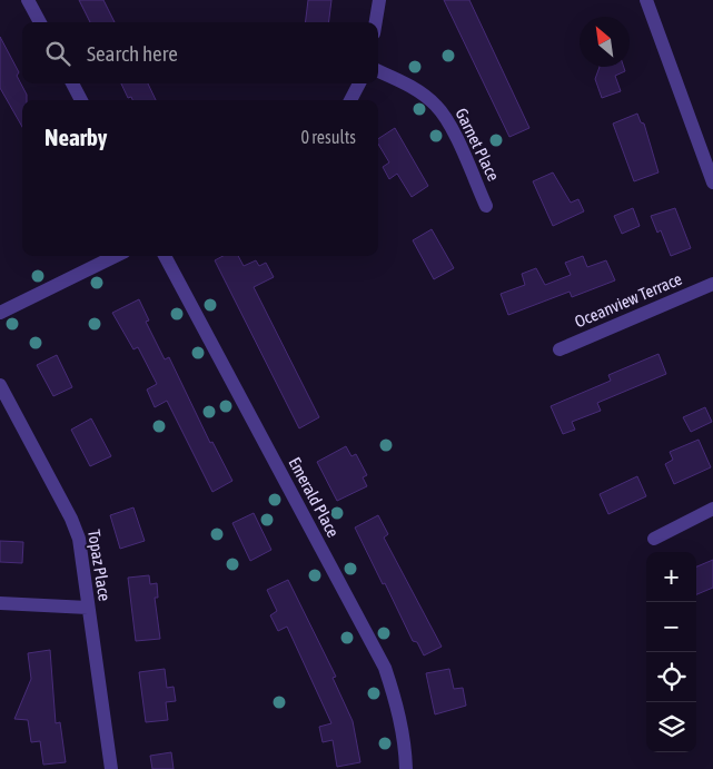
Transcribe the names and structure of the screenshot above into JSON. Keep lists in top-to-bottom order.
{
  "streets": {
    "street": [
      "Garnet Place",
      "Oceanview Terrace",
      "Emerald Place",
      "Topaz Place"
    ]
  },
  "north": "top left",
  "page": {
    "search": "Search here",
    "heading": ["Nearby", "0 results"],
    "map_buttons": ["+", "−"]
  }
}
